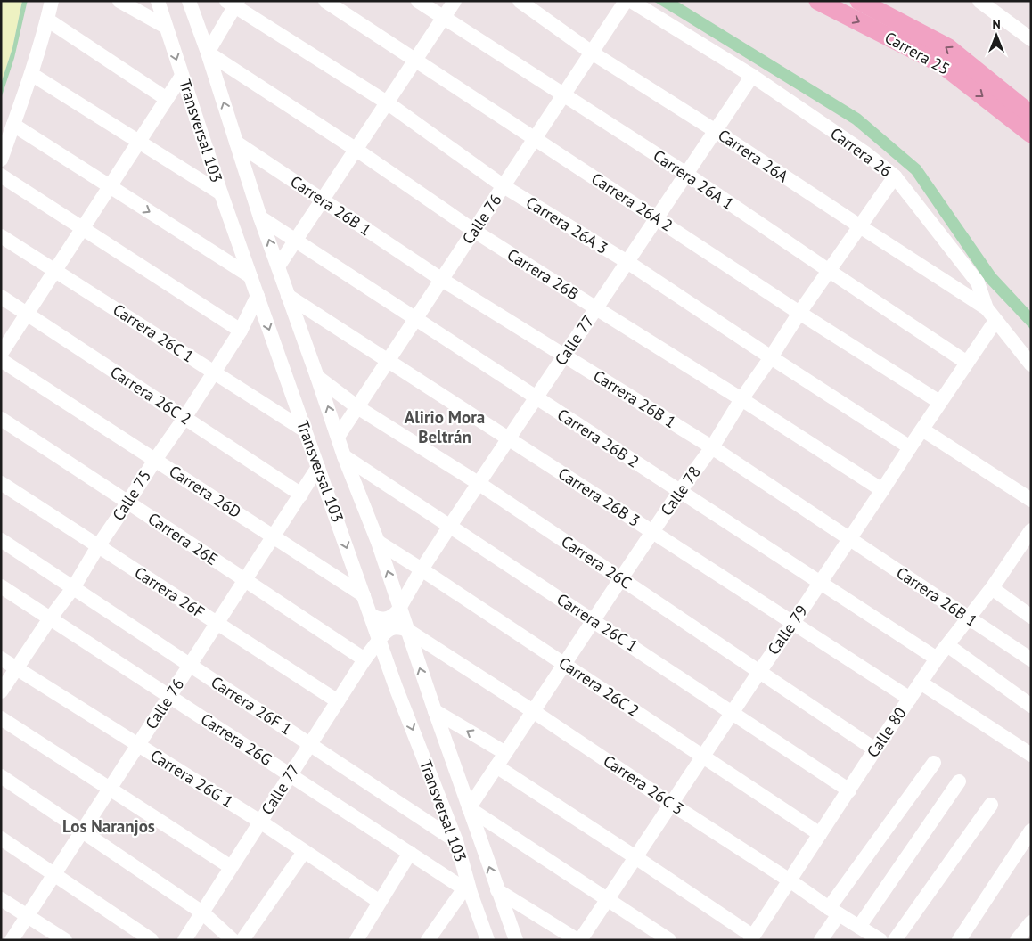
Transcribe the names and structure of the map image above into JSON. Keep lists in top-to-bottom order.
{
  "streets": {
    "main road": ["Carrera 25"],
    "street": [
      "Transversal 103",
      "Carrera 26",
      "Carrera 26A",
      "Carrera 26A 1",
      "Carrera 26A 2",
      "Carrera 26B 1",
      "Calle 76",
      "Carrera 26A 3",
      "Carrera 26B",
      "Carrera 26C 1",
      "Calle 77",
      "Carrera 26C 2",
      "Carrera 26B 2",
      "Calle 78",
      "Carrera 26D",
      "Calle 75",
      "Carrera 26B 3",
      "Carrera 26E",
      "Carrera 26C",
      "Carrera 26F",
      "Calle 79",
      "Carrera 26F 1",
      "Calle 80",
      "Carrera 26G",
      "Carrera 26G 1",
      "Carrera 26C 3"
    ]
  },
  "crossings": [
    ["Transversal 103", "Carrera 26B 1"],
    ["Transversal 103", "Calle 76"],
    ["Transversal 103", "Carrera 26B"],
    ["Transversal 103", "Carrera 26C 1"],
    ["Transversal 103", "Calle 77"],
    ["Transversal 103", "Carrera 26C 2"],
    ["Transversal 103", "Carrera 26B 2"],
    ["Transversal 103", "Calle 78"],
    ["Transversal 103", "Carrera 26D"],
    ["Transversal 103", "Calle 75"],
    ["Transversal 103", "Carrera 26B 3"],
    ["Transversal 103", "Carrera 26C"],
    ["Transversal 103", "Carrera 26F 1"],
    ["Transversal 103", "Carrera 26G"],
    ["Transversal 103", "Carrera 26C 3"],
    ["Carrera 26", "Carrera 26A"],
    ["Carrera 26", "Calle 77"],
    ["Carrera 26", "Calle 78"],
    ["Carrera 26", "Calle 79"],
    ["Carrera 26A", "Calle 76"],
    ["Carrera 26A", "Calle 77"],
    ["Carrera 26A", "Calle 78"],
    ["Carrera 26A 1", "Calle 76"],
    ["Carrera 26A 1", "Calle 77"],
    ["Carrera 26A 1", "Calle 78"],
    ["Carrera 26A 1", "Calle 79"],
    ["Carrera 26A 2", "Calle 76"],
    ["Carrera 26A 2", "Calle 77"],
    ["Carrera 26A 2", "Calle 78"],
    ["Carrera 26A 2", "Calle 79"],
    ["Carrera 26B 1", "Calle 76"],
    ["Carrera 26B 1", "Calle 77"],
    ["Carrera 26B 1", "Calle 78"],
    ["Carrera 26B 1", "Calle 79"],
    ["Carrera 26B 1", "Calle 80"],
    ["Calle 76", "Carrera 26A 3"],
    ["Calle 76", "Carrera 26B"],
    ["Calle 76", "Carrera 26C 2"],
    ["Calle 76", "Carrera 26B 2"],
    ["Calle 76", "Carrera 26D"],
    ["Calle 76", "Carrera 26B 3"],
    ["Calle 76", "Carrera 26E"],
    ["Calle 76", "Carrera 26C"],
    ["Calle 76", "Carrera 26F"],
    ["Calle 76", "Carrera 26F 1"],
    ["Calle 76", "Carrera 26G"],
    ["Calle 76", "Carrera 26G 1"],
    ["Carrera 26A 3", "Calle 77"],
    ["Carrera 26A 3", "Calle 78"],
    ["Carrera 26A 3", "Calle 79"],
    ["Carrera 26B", "Calle 77"],
    ["Carrera 26B", "Calle 78"],
    ["Carrera 26B", "Calle 79"],
    ["Carrera 26C 1", "Calle 77"],
    ["Carrera 26C 1", "Calle 78"],
    ["Carrera 26C 1", "Calle 75"],
    ["Carrera 26C 1", "Calle 79"],
    ["Carrera 26C 1", "Calle 80"],
    ["Calle 77", "Carrera 26C 2"],
    ["Calle 77", "Carrera 26B 2"],
    ["Calle 77", "Carrera 26B 3"],
    ["Calle 77", "Carrera 26E"],
    ["Calle 77", "Carrera 26C"],
    ["Calle 77", "Carrera 26F"],
    ["Calle 77", "Carrera 26F 1"],
    ["Calle 77", "Carrera 26G"],
    ["Calle 77", "Carrera 26G 1"],
    ["Carrera 26C 2", "Calle 78"],
    ["Carrera 26C 2", "Calle 75"],
    ["Carrera 26C 2", "Calle 79"],
    ["Carrera 26C 2", "Calle 80"],
    ["Carrera 26B 2", "Calle 78"],
    ["Carrera 26B 2", "Calle 79"],
    ["Carrera 26B 2", "Calle 80"],
    ["Calle 78", "Carrera 26B 3"],
    ["Calle 78", "Carrera 26C"],
    ["Calle 78", "Carrera 26C 3"],
    ["Carrera 26D", "Calle 75"],
    ["Calle 75", "Carrera 26E"],
    ["Calle 75", "Carrera 26F"],
    ["Calle 75", "Carrera 26F 1"],
    ["Calle 75", "Carrera 26G"],
    ["Calle 75", "Carrera 26G 1"],
    ["Carrera 26B 3", "Calle 79"],
    ["Carrera 26B 3", "Calle 80"],
    ["Carrera 26C", "Calle 79"],
    ["Carrera 26C", "Calle 80"],
    ["Calle 79", "Carrera 26C 3"],
    ["Calle 80", "Carrera 26C 3"]
  ],
  "districts": ["Alirio Mora Beltrán", "Los Naranjos"],
  "north": "top"
}
